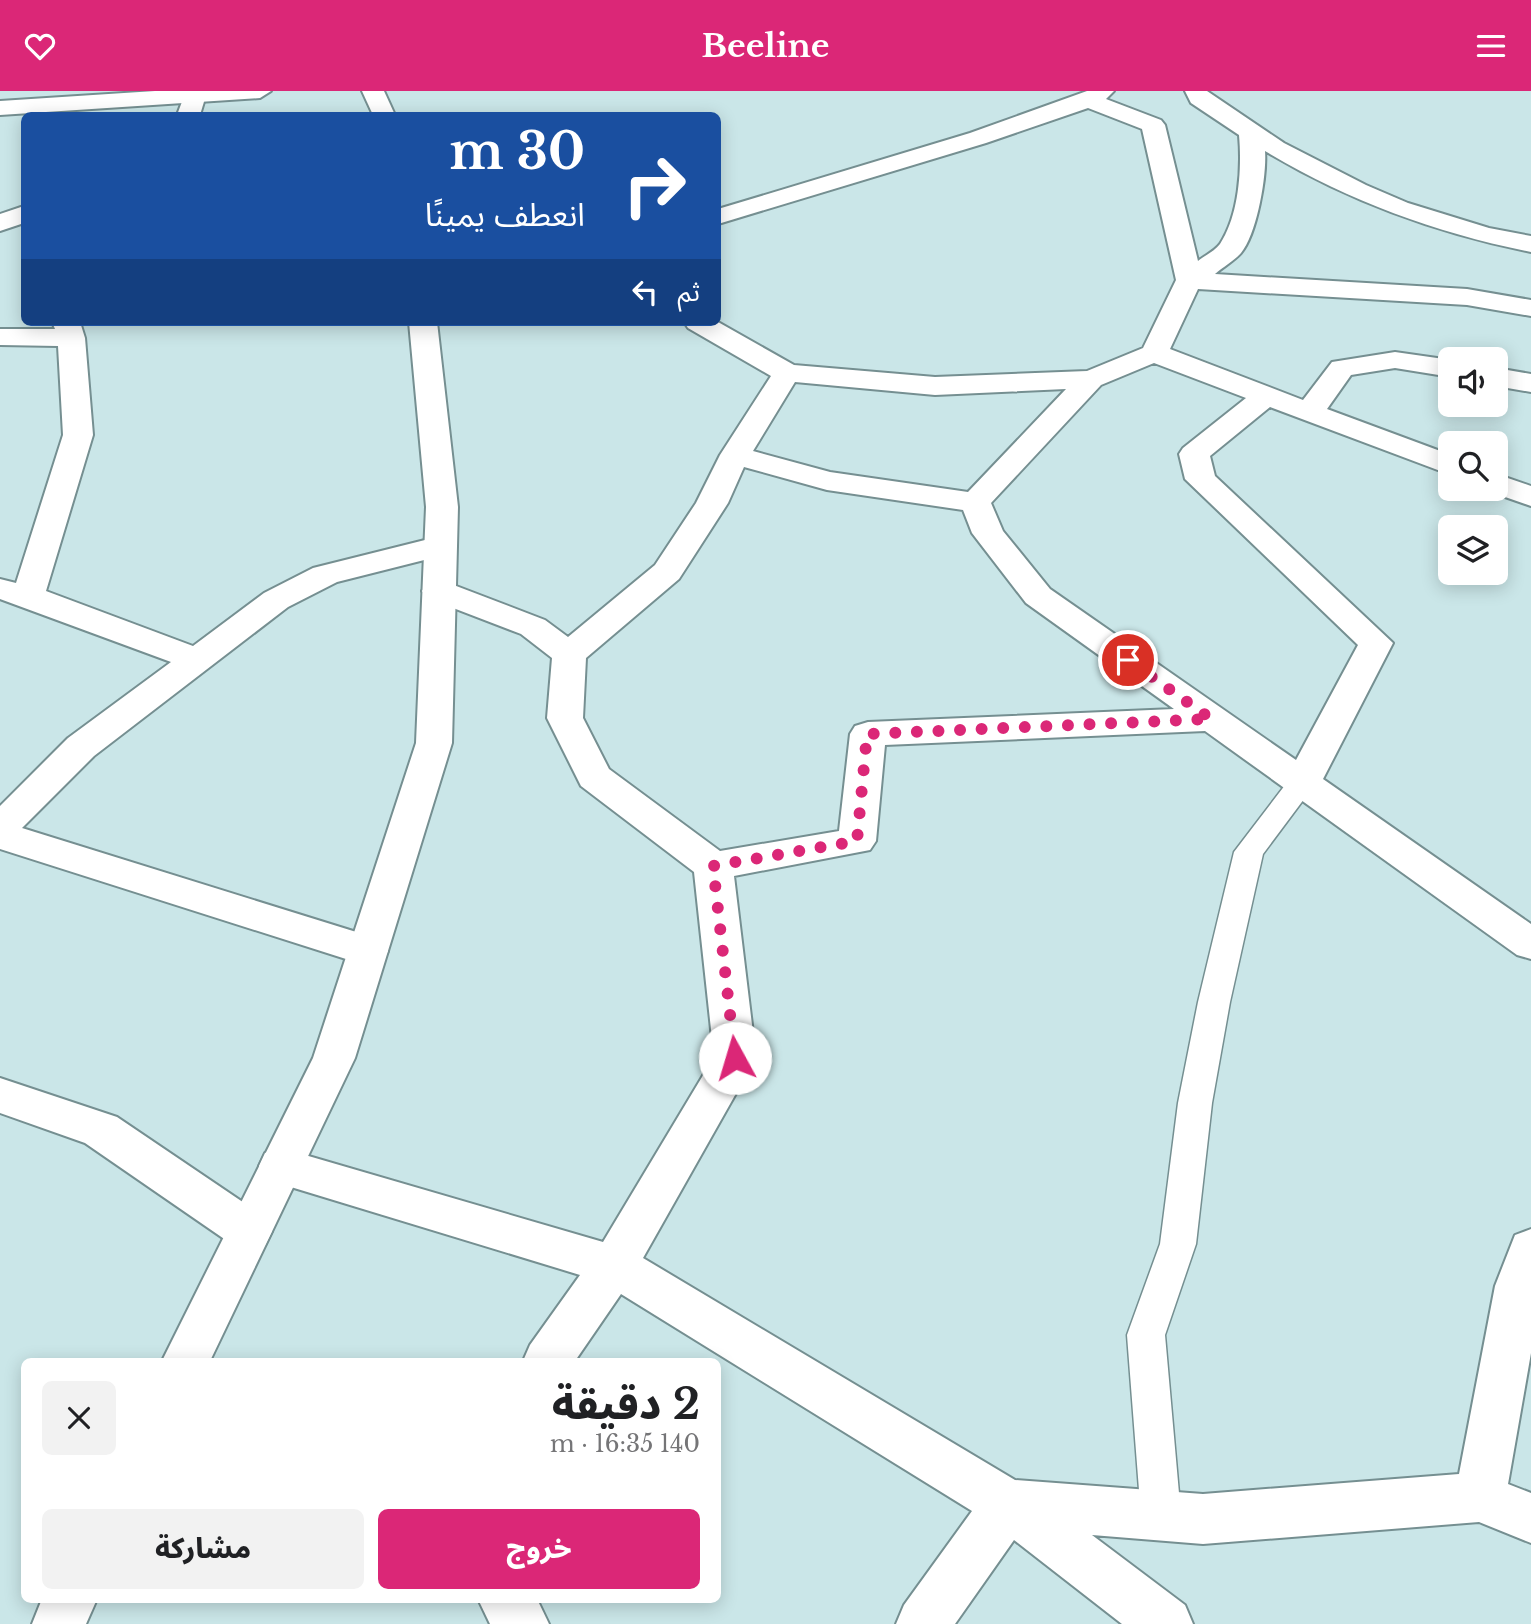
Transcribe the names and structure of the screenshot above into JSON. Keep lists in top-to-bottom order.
{
  "page": {
    "header": "Beeline",
    "turn": ["30 m", "انعطف يمينًا"],
    "then": "ثم",
    "heading": ["2 دقيقة", "140 m · 16:35"],
    "buttons": ["خروج", "مشاركة"]
  }
}
